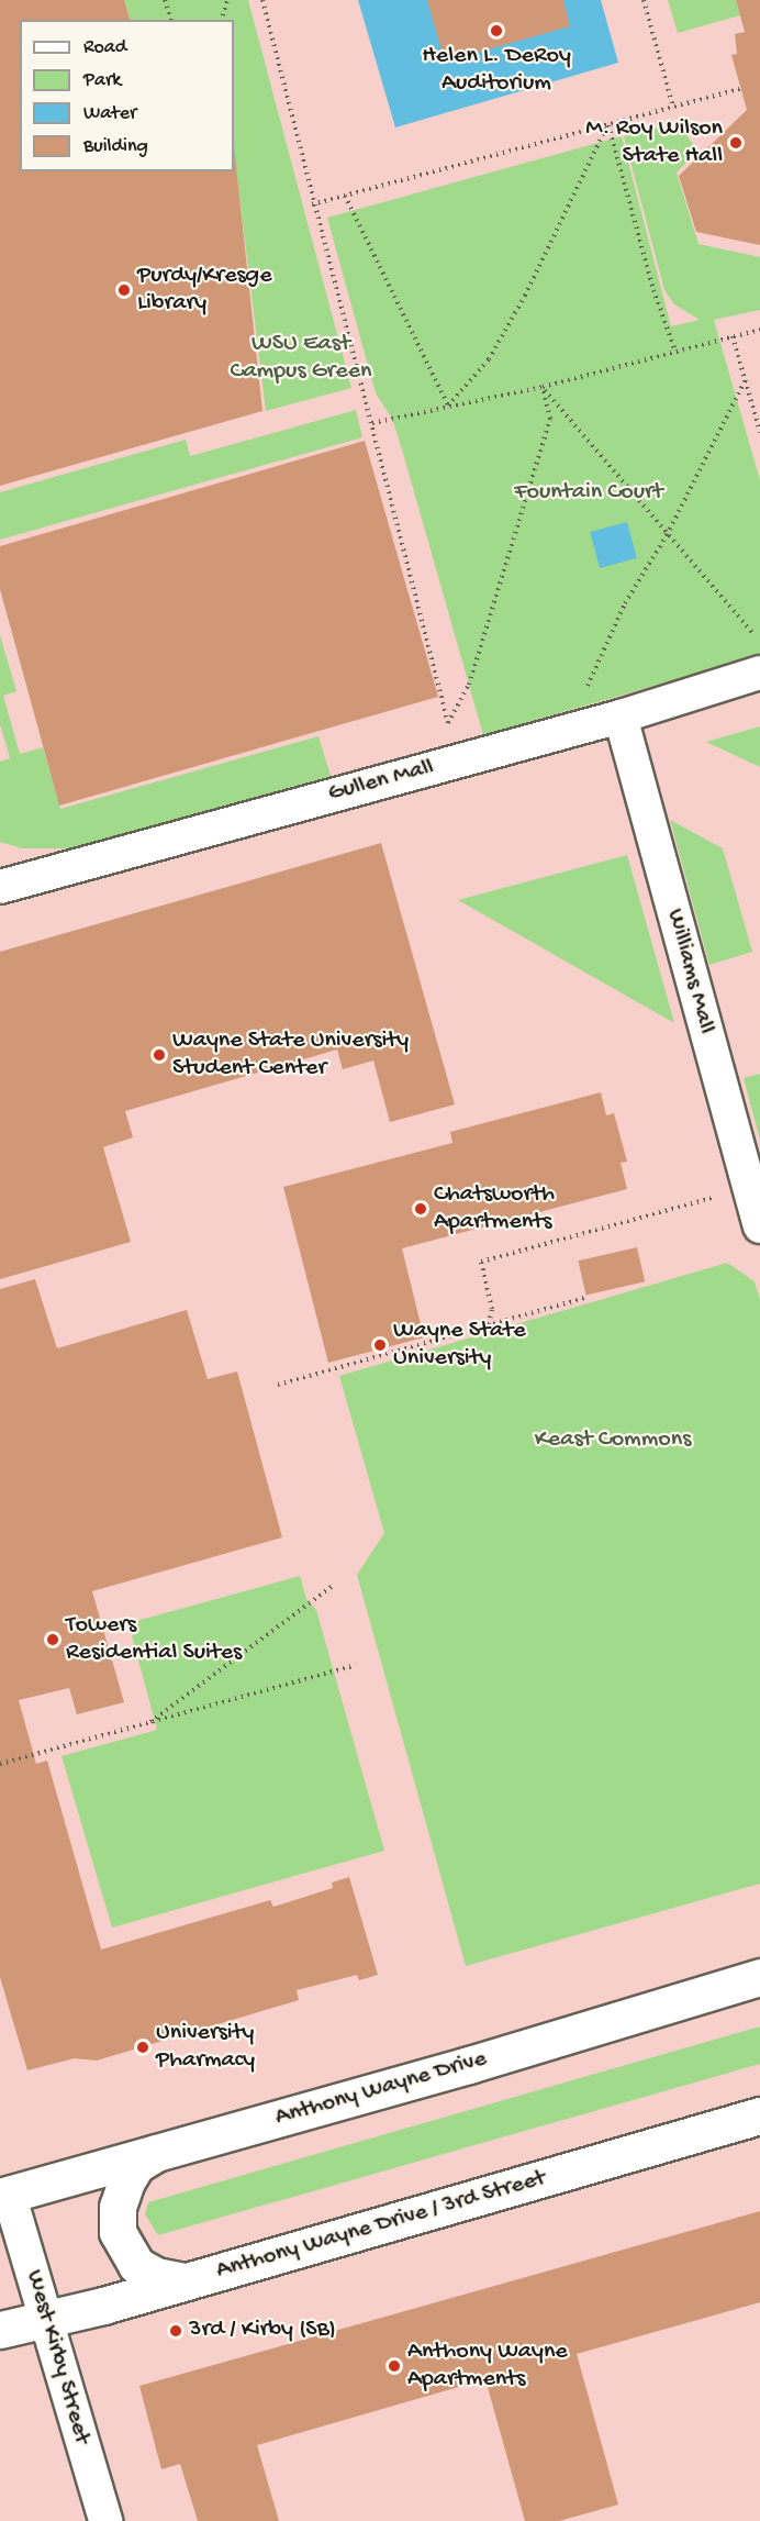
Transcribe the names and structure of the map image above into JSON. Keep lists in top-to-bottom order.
{
  "streets": {
    "street": [
      "Gullen Mall",
      "Williams Mall",
      "Anthony Wayne Drive",
      "Anthony Wayne Drive / 3rd Street",
      "West Kirby Street"
    ]
  },
  "crossings": [
    ["Gullen Mall", "Williams Mall"],
    ["Anthony Wayne Drive", "West Kirby Street"],
    ["Anthony Wayne Drive / 3rd Street", "West Kirby Street"]
  ],
  "parks": ["WSU East Campus Green", "Fountain Court", "Keast Commons"],
  "places": [
    "Helen L. DeRoy Auditorium",
    "M. Roy Wilson State Hall",
    "Purdy/Kresge Library",
    "Wayne State University Student Center",
    "Chatsworth Apartments",
    "Wayne State University",
    "Towers Residential Suites",
    "University Pharmacy",
    "3rd / Kirby (SB)",
    "Anthony Wayne Apartments"
  ],
  "legend": [
    "Road",
    "Park",
    "Water",
    "Building"
  ]
}
